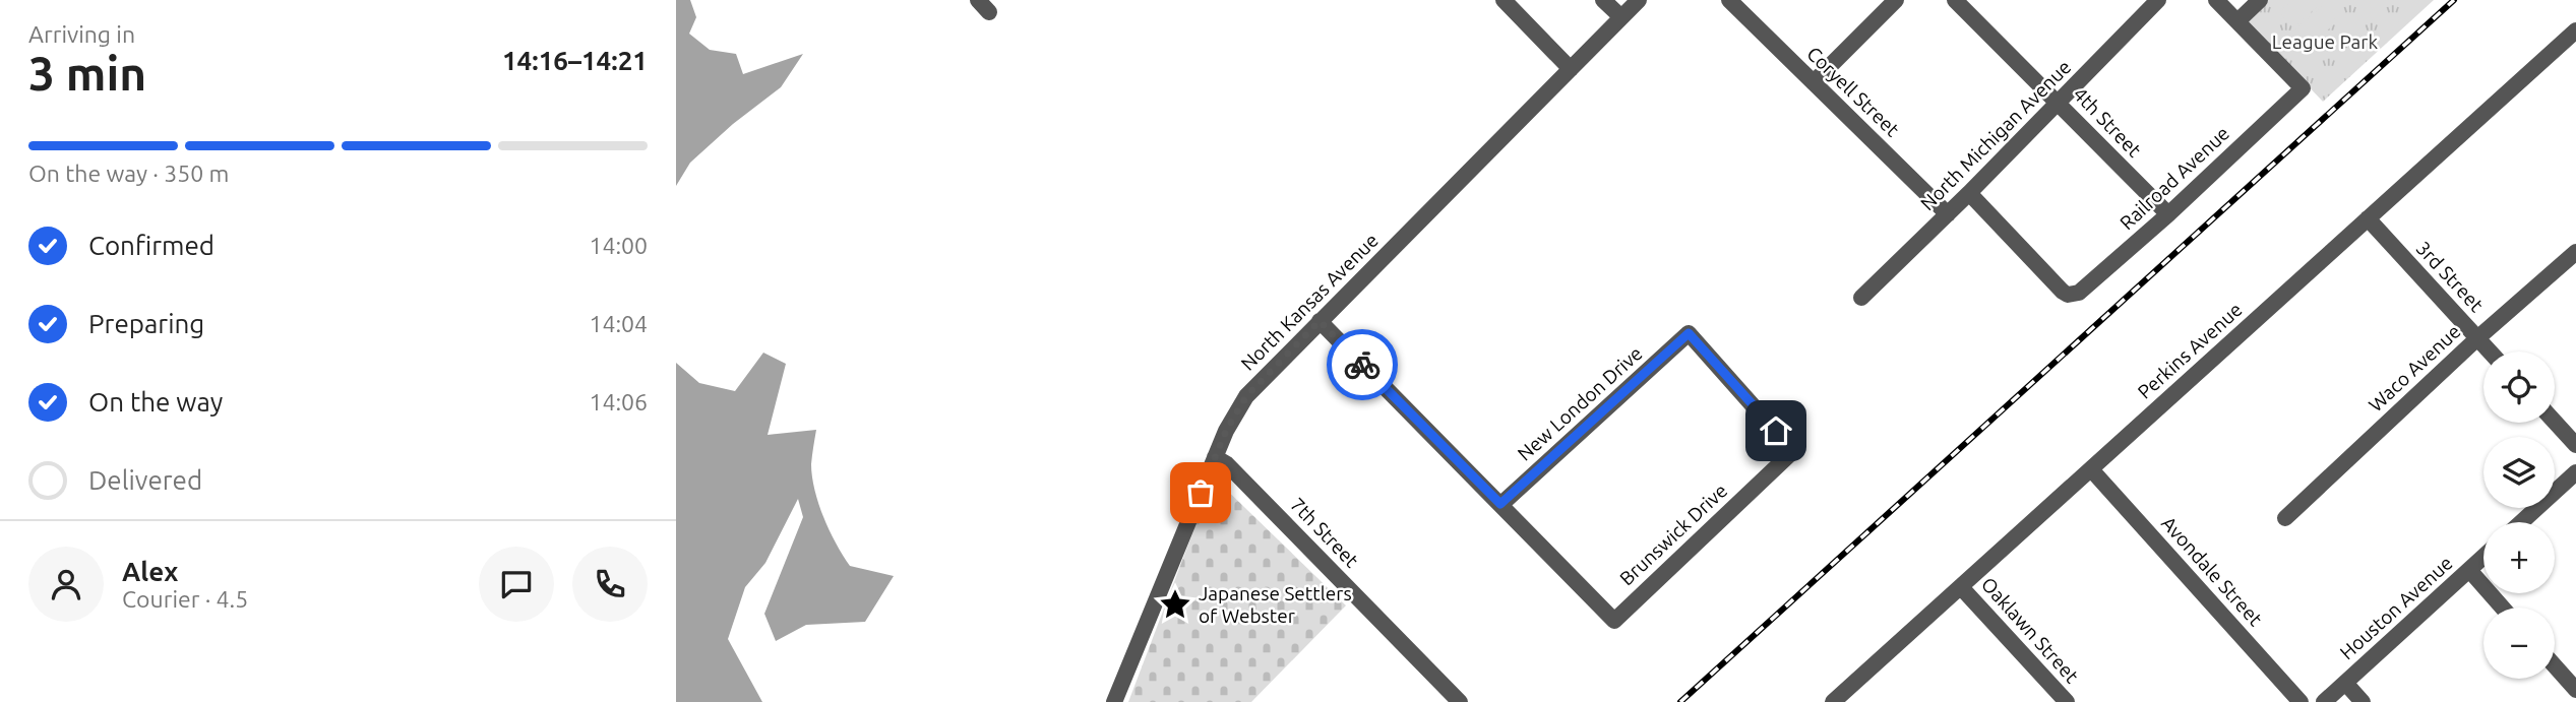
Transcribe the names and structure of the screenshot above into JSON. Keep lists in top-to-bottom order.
{
  "streets": {
    "street": [
      "Coryell Street",
      "4th Street",
      "North Michigan Avenue",
      "Railroad Avenue",
      "3rd Street",
      "North Kansas Avenue",
      "Perkins Avenue",
      "Waco Avenue",
      "New London Drive",
      "7th Street",
      "Brunswick Drive",
      "Avondale Street",
      "Houston Avenue",
      "Oaklawn Street"
    ]
  },
  "crossings": [
    ["Coryell Street", "North Michigan Avenue"],
    ["4th Street", "North Michigan Avenue"],
    ["4th Street", "Railroad Avenue"],
    ["North Michigan Avenue", "Railroad Avenue"],
    ["3rd Street", "Perkins Avenue"],
    ["3rd Street", "Waco Avenue"],
    ["North Kansas Avenue", "7th Street"],
    ["Perkins Avenue", "Avondale Street"],
    ["Perkins Avenue", "Oaklawn Street"],
    ["New London Drive", "Brunswick Drive"]
  ],
  "parks": ["League Park"],
  "places": {
    "place": ["Japanese Settlers of Webster"]
  },
  "page": {
    "heading": ["3 min", "Arriving in", "14:16–14:21"],
    "panel": ["Alex", "Courier · 4.5"],
    "bar": "On the way · 350 m",
    "list": [
      ["Confirmed", "14:00"],
      ["Preparing", "14:04"],
      ["On the way", "14:06"],
      "Delivered"
    ],
    "map_buttons": ["+", "−"]
  }
}
